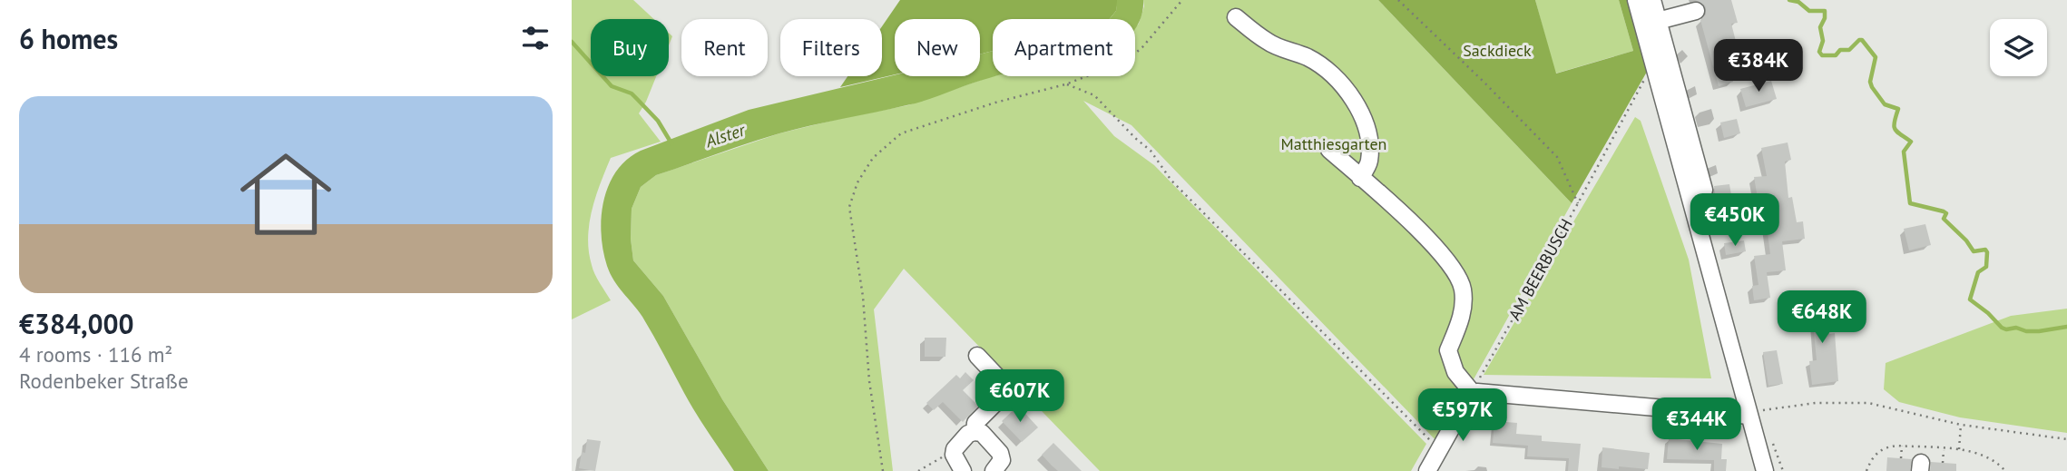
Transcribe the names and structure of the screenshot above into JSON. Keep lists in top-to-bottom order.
{
  "streets": {
    "path": ["AM BEERBUSCH"]
  },
  "water": ["Alster"],
  "parks": ["Sackdieck", "Matthiesgarten"],
  "page": {
    "heading": "6 homes",
    "chip": [
      "Buy",
      "Rent",
      "Filters",
      "New",
      "Apartment"
    ],
    "price": [
      "€384K",
      "€450K",
      "€648K",
      "€607K",
      "€597K",
      "€344K"
    ],
    "list": [
      {
        "name": "€384,000",
        "note": "4 rooms · 116 m² · Rodenbeker Straße"
      }
    ]
  }
}
